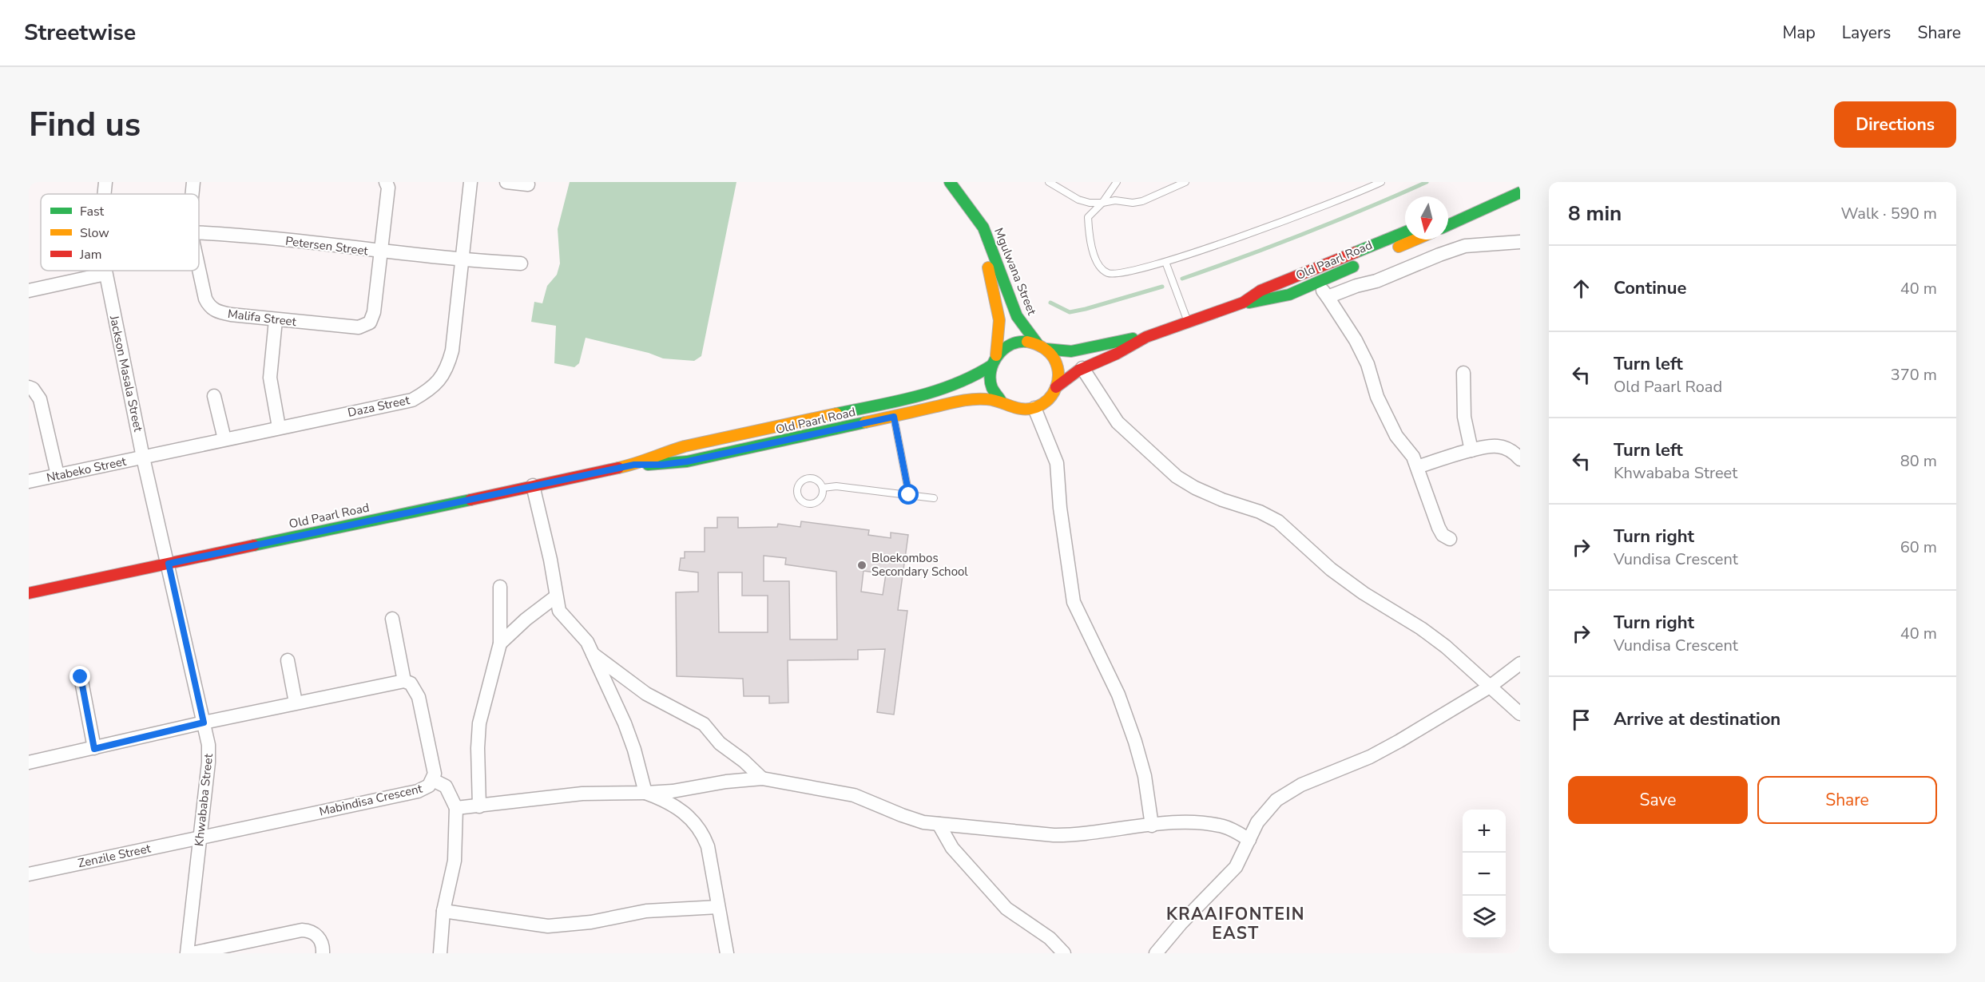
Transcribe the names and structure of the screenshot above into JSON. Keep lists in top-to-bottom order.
{
  "streets": {
    "main road": ["Old Paarl Road", "Mgulwana Street"],
    "street": [
      "Petersen Street",
      "Malifa Street",
      "Jackson Masala Street",
      "Daza Street",
      "Ntabeko Street",
      "Khwababa Street",
      "Mabindisa Crescent",
      "Zenzile Street"
    ]
  },
  "crossings": [
    ["Petersen Street", "Malifa Street"],
    ["Petersen Street", "Daza Street"],
    ["Old Paarl Road", "Mgulwana Street"],
    ["Old Paarl Road", "Jackson Masala Street"],
    ["Old Paarl Road", "Khwababa Street"],
    ["Jackson Masala Street", "Daza Street"],
    ["Jackson Masala Street", "Ntabeko Street"],
    ["Jackson Masala Street", "Khwababa Street"],
    ["Daza Street", "Ntabeko Street"],
    ["Khwababa Street", "Mabindisa Crescent"],
    ["Khwababa Street", "Zenzile Street"],
    ["Mabindisa Crescent", "Zenzile Street"]
  ],
  "districts": ["KRAAIFONTEIN EAST"],
  "places": ["Bloekombos Secondary School"],
  "legend": ["Fast", "Slow", "Jam"],
  "north": "bottom",
  "page": {
    "header": "Streetwise",
    "nav": ["Map", "Layers", "Share"],
    "buttons": [
      "Directions",
      ["Save", "Share"]
    ],
    "title": "Find us",
    "heading": ["8 min", "Walk · 590 m"],
    "list": [
      ["Continue", "40 m"],
      ["Turn left", "Old Paarl Road", "370 m"],
      ["Turn left", "Khwababa Street", "80 m"],
      ["Turn right", "Vundisa Crescent", "60 m"],
      ["Turn right", "Vundisa Crescent", "40 m"],
      "Arrive at destination"
    ],
    "map_buttons": ["+", "−"]
  }
}
